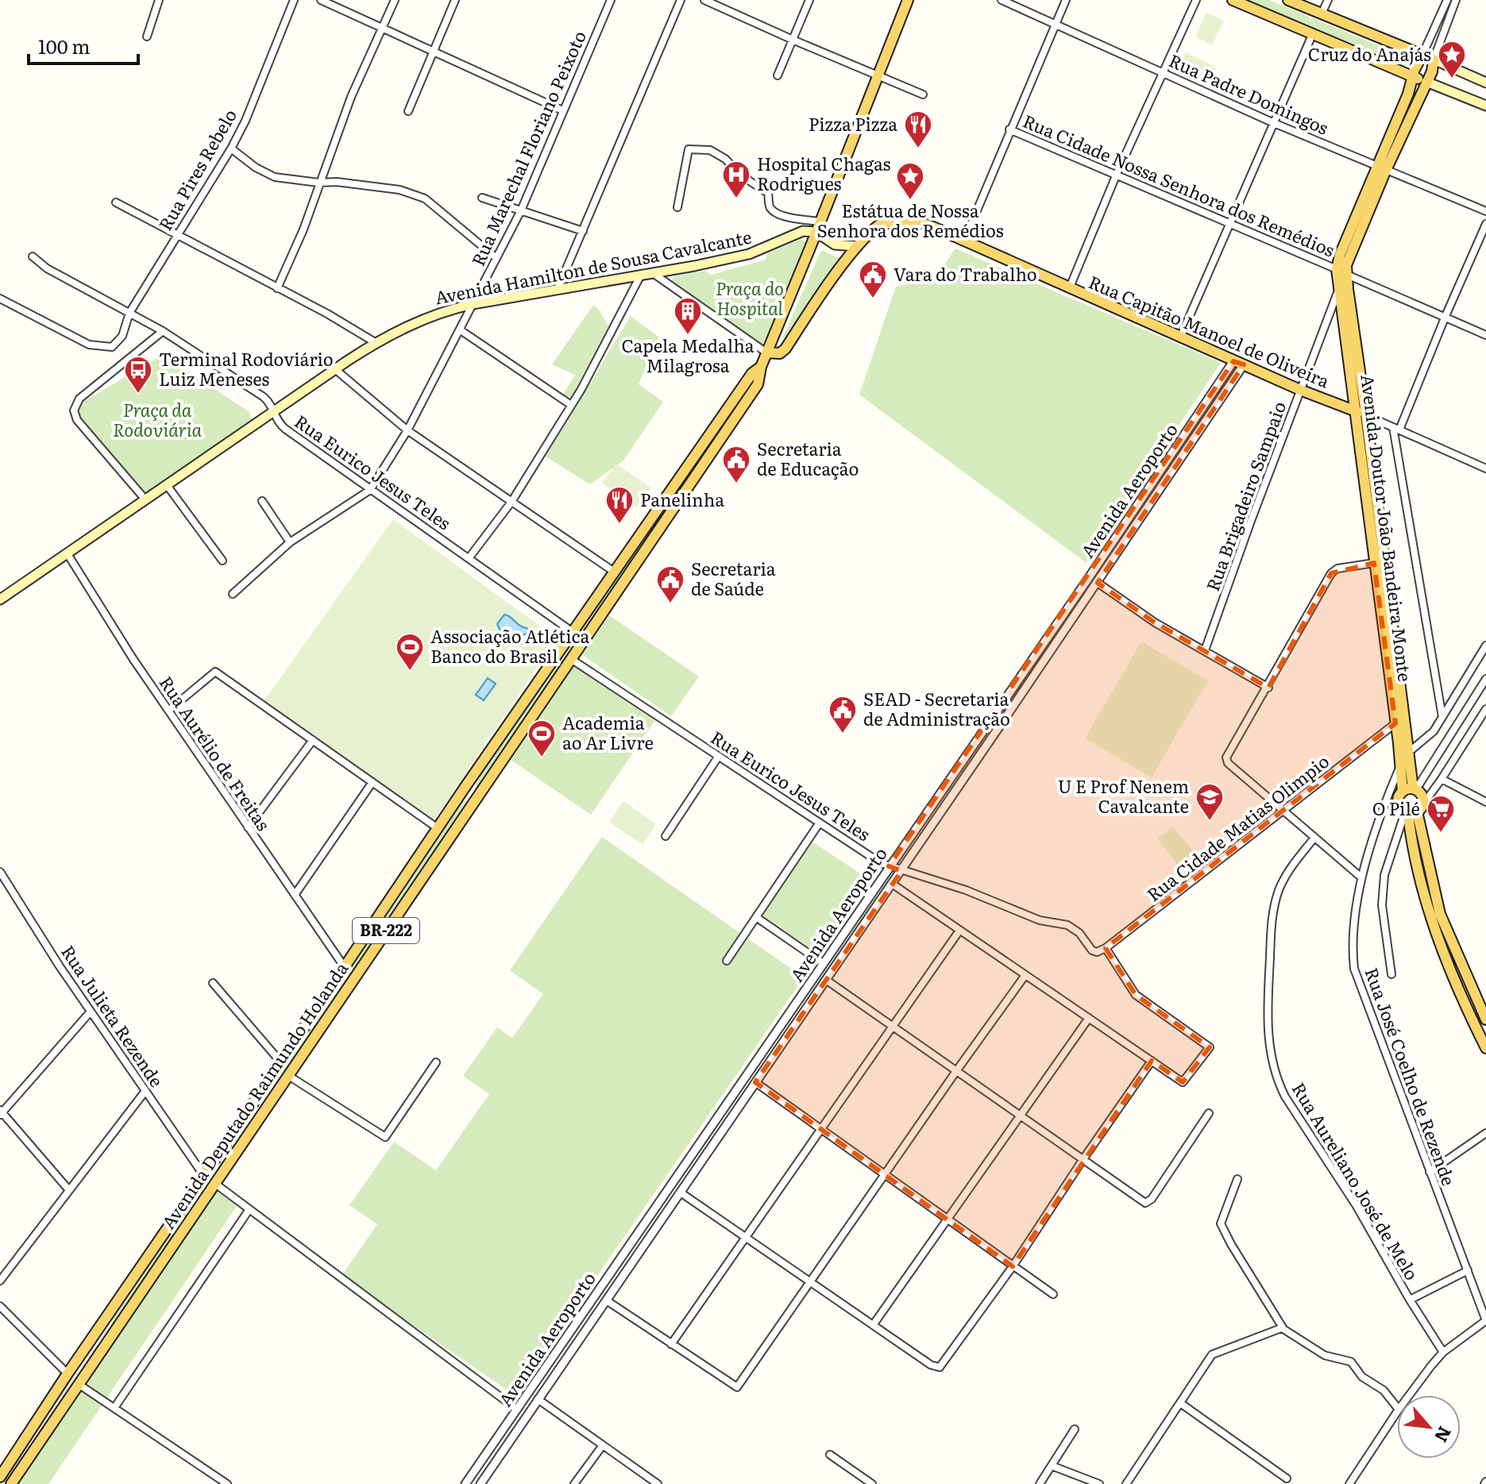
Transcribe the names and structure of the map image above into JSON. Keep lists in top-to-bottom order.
{
  "streets": {
    "main road": [
      "Avenida Hamilton de Sousa Cavalcante",
      "Rua Capitão Manoel de Oliveira",
      "Avenida Doutor João Bandeira Monte",
      "BR-222",
      "Avenida Deputado Raimundo Holanda"
    ],
    "street": [
      "Rua Padre Domingos",
      "Rua Marechal Floriano Peixoto",
      "Rua Pires Rebelo",
      "Rua Cidade Nossa Senhora dos Remédios",
      "Rua Eurico Jesus Teles",
      "Avenida Aeroporto",
      "Rua Brigadeiro Sampaio",
      "Rua Aurélio de Freitas",
      "Rua Cidade Matias Olimpio",
      "Rua Julieta Rezende",
      "Rua José Coelho de Rezende",
      "Rua Aureliano José de Melo"
    ]
  },
  "crossings": [
    ["Rua Marechal Floriano Peixoto", "Avenida Hamilton de Sousa Cavalcante"],
    ["Rua Marechal Floriano Peixoto", "Rua Eurico Jesus Teles"],
    ["Rua Pires Rebelo", "Rua Eurico Jesus Teles"],
    ["Rua Cidade Nossa Senhora dos Remédios", "Avenida Doutor João Bandeira Monte"],
    ["Avenida Hamilton de Sousa Cavalcante", "Rua Eurico Jesus Teles"],
    ["Avenida Hamilton de Sousa Cavalcante", "Rua Aurélio de Freitas"],
    ["Avenida Hamilton de Sousa Cavalcante", "BR-222"],
    ["Rua Capitão Manoel de Oliveira", "Avenida Aeroporto"],
    ["Rua Capitão Manoel de Oliveira", "Rua Brigadeiro Sampaio"],
    ["Rua Capitão Manoel de Oliveira", "Avenida Doutor João Bandeira Monte"],
    ["Rua Eurico Jesus Teles", "Avenida Aeroporto"],
    ["Rua Eurico Jesus Teles", "Rua Cidade Matias Olimpio"],
    ["Rua Eurico Jesus Teles", "Avenida Deputado Raimundo Holanda"],
    ["Rua Brigadeiro Sampaio", "Avenida Doutor João Bandeira Monte"],
    ["Avenida Doutor João Bandeira Monte", "Rua Cidade Matias Olimpio"],
    ["Avenida Doutor João Bandeira Monte", "Rua José Coelho de Rezende"],
    ["Rua Aurélio de Freitas", "Avenida Deputado Raimundo Holanda"],
    ["BR-222", "Avenida Deputado Raimundo Holanda"],
    ["Rua Julieta Rezende", "Avenida Deputado Raimundo Holanda"]
  ],
  "parks": ["Praça do Hospital", "Praça da Rodoviária"],
  "places": {
    "place": ["Cruz do Anajás", "Estátua de Nossa Senhora dos Remédios"],
    "restaurant": ["Pizza Pizza", "Panelinha"],
    "hospital": ["Hospital Chagas Rodrigues"],
    "public building": [
      "Vara do Trabalho",
      "Secretaria de Educação",
      "Secretaria de Saúde",
      "SEAD - Secretaria de Administração"
    ],
    "building": ["Capela Medalha Milagrosa"],
    "bus stop": ["Terminal Rodoviário Luiz Meneses"],
    "sports": ["Associação Atlética Banco do Brasil", "Academia ao Ar Livre"],
    "school or university": ["U E Prof Nenem Cavalcante"],
    "supermarket": ["O Pilé"]
  },
  "scale_bar": "100 m",
  "north": "bottom right"
}
